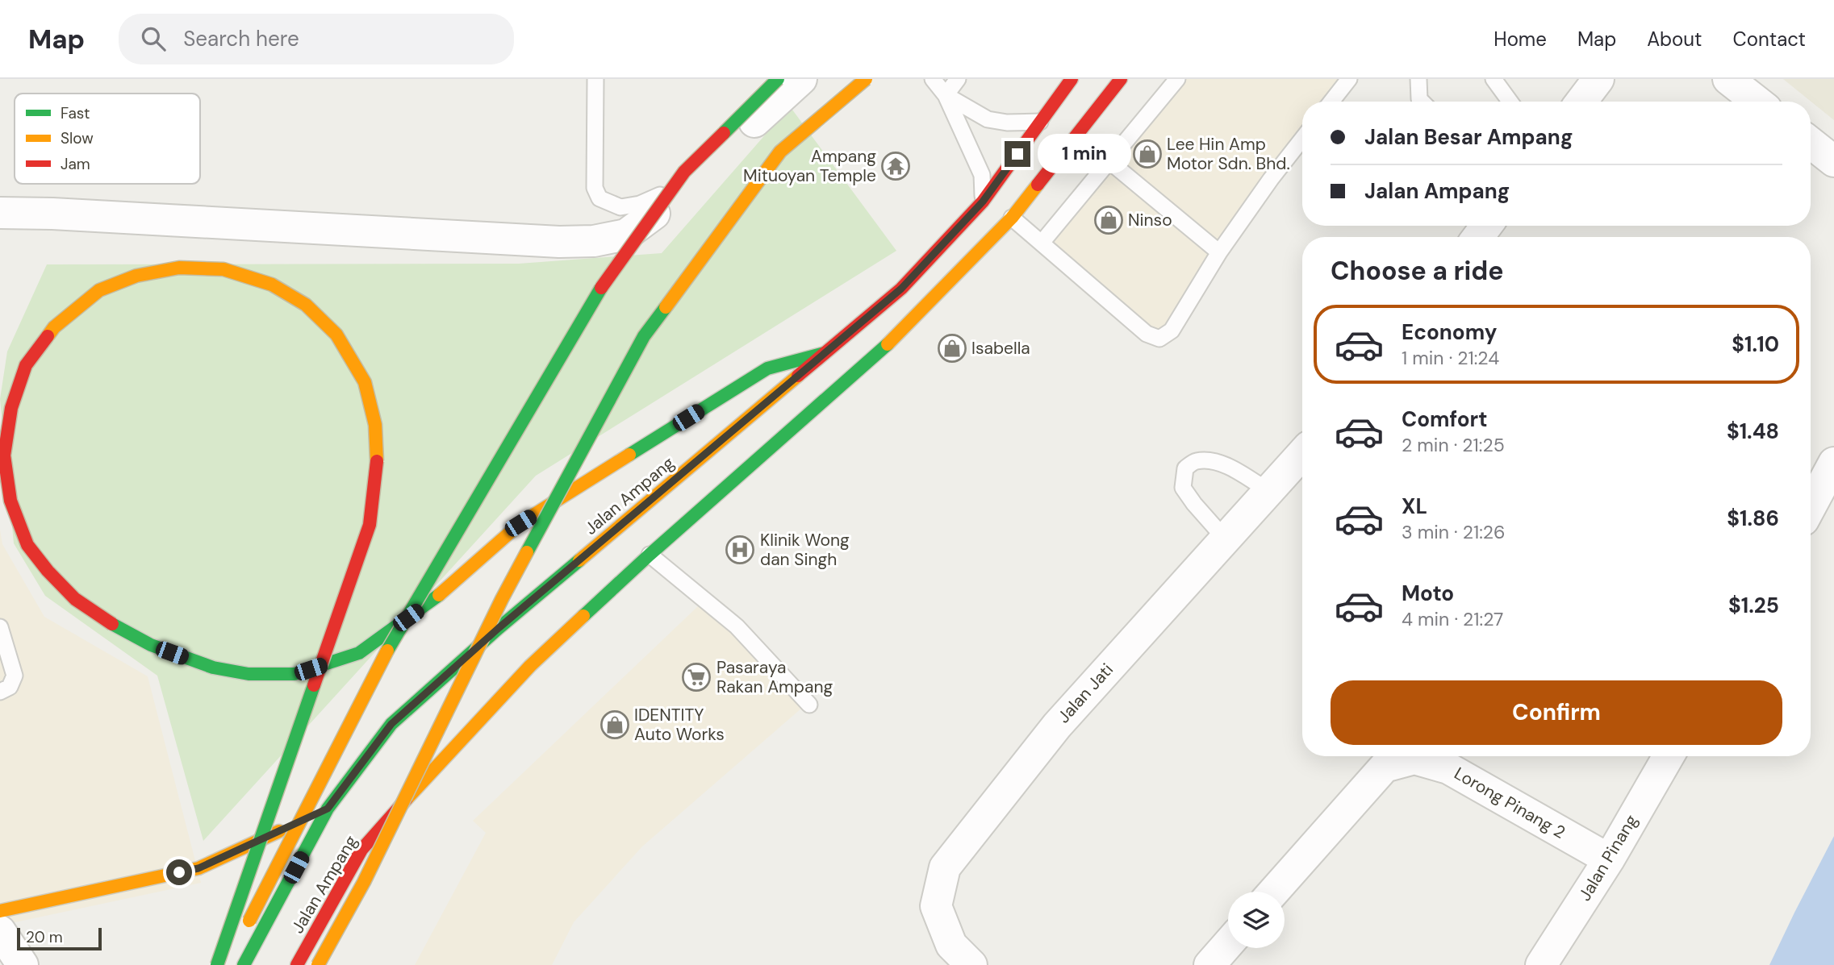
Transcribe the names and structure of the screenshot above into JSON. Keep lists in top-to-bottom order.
{
  "streets": {
    "main road": ["Jalan Ampang"],
    "street": ["Jalan Jati", "Lorong Pinang 2", "Jalan Pinang"]
  },
  "crossings": [
    ["Lorong Pinang 2", "Jalan Pinang"]
  ],
  "places": {
    "shop": [
      "Lee Hin Amp Motor Sdn. Bhd.",
      "Ninso",
      "Isabella",
      "IDENTITY Auto Works"
    ],
    "temple": ["Ampang Mituoyan Temple"],
    "hospital": ["Klinik Wong dan Singh"],
    "supermarket": ["Pasaraya Rakan Ampang"]
  },
  "legend": ["Fast", "Slow", "Jam"],
  "scale_bar": "20 m",
  "page": {
    "header": "Map",
    "search": "Search here",
    "nav": [
      "Home",
      "Map",
      "About",
      "Contact"
    ],
    "banner": ["Jalan Besar Ampang", "Jalan Ampang"],
    "bubble": "1 min",
    "heading": "Choose a ride",
    "list": [
      {
        "name": "Economy",
        "note": "1 min · 21:24",
        "value": "$1.10"
      },
      {
        "name": "Comfort",
        "note": "2 min · 21:25",
        "value": "$1.48"
      },
      {
        "name": "XL",
        "note": "3 min · 21:26",
        "value": "$1.86"
      },
      {
        "name": "Moto",
        "note": "4 min · 21:27",
        "value": "$1.25"
      }
    ],
    "buttons": "Confirm",
    "scale": "20 m"
  }
}
